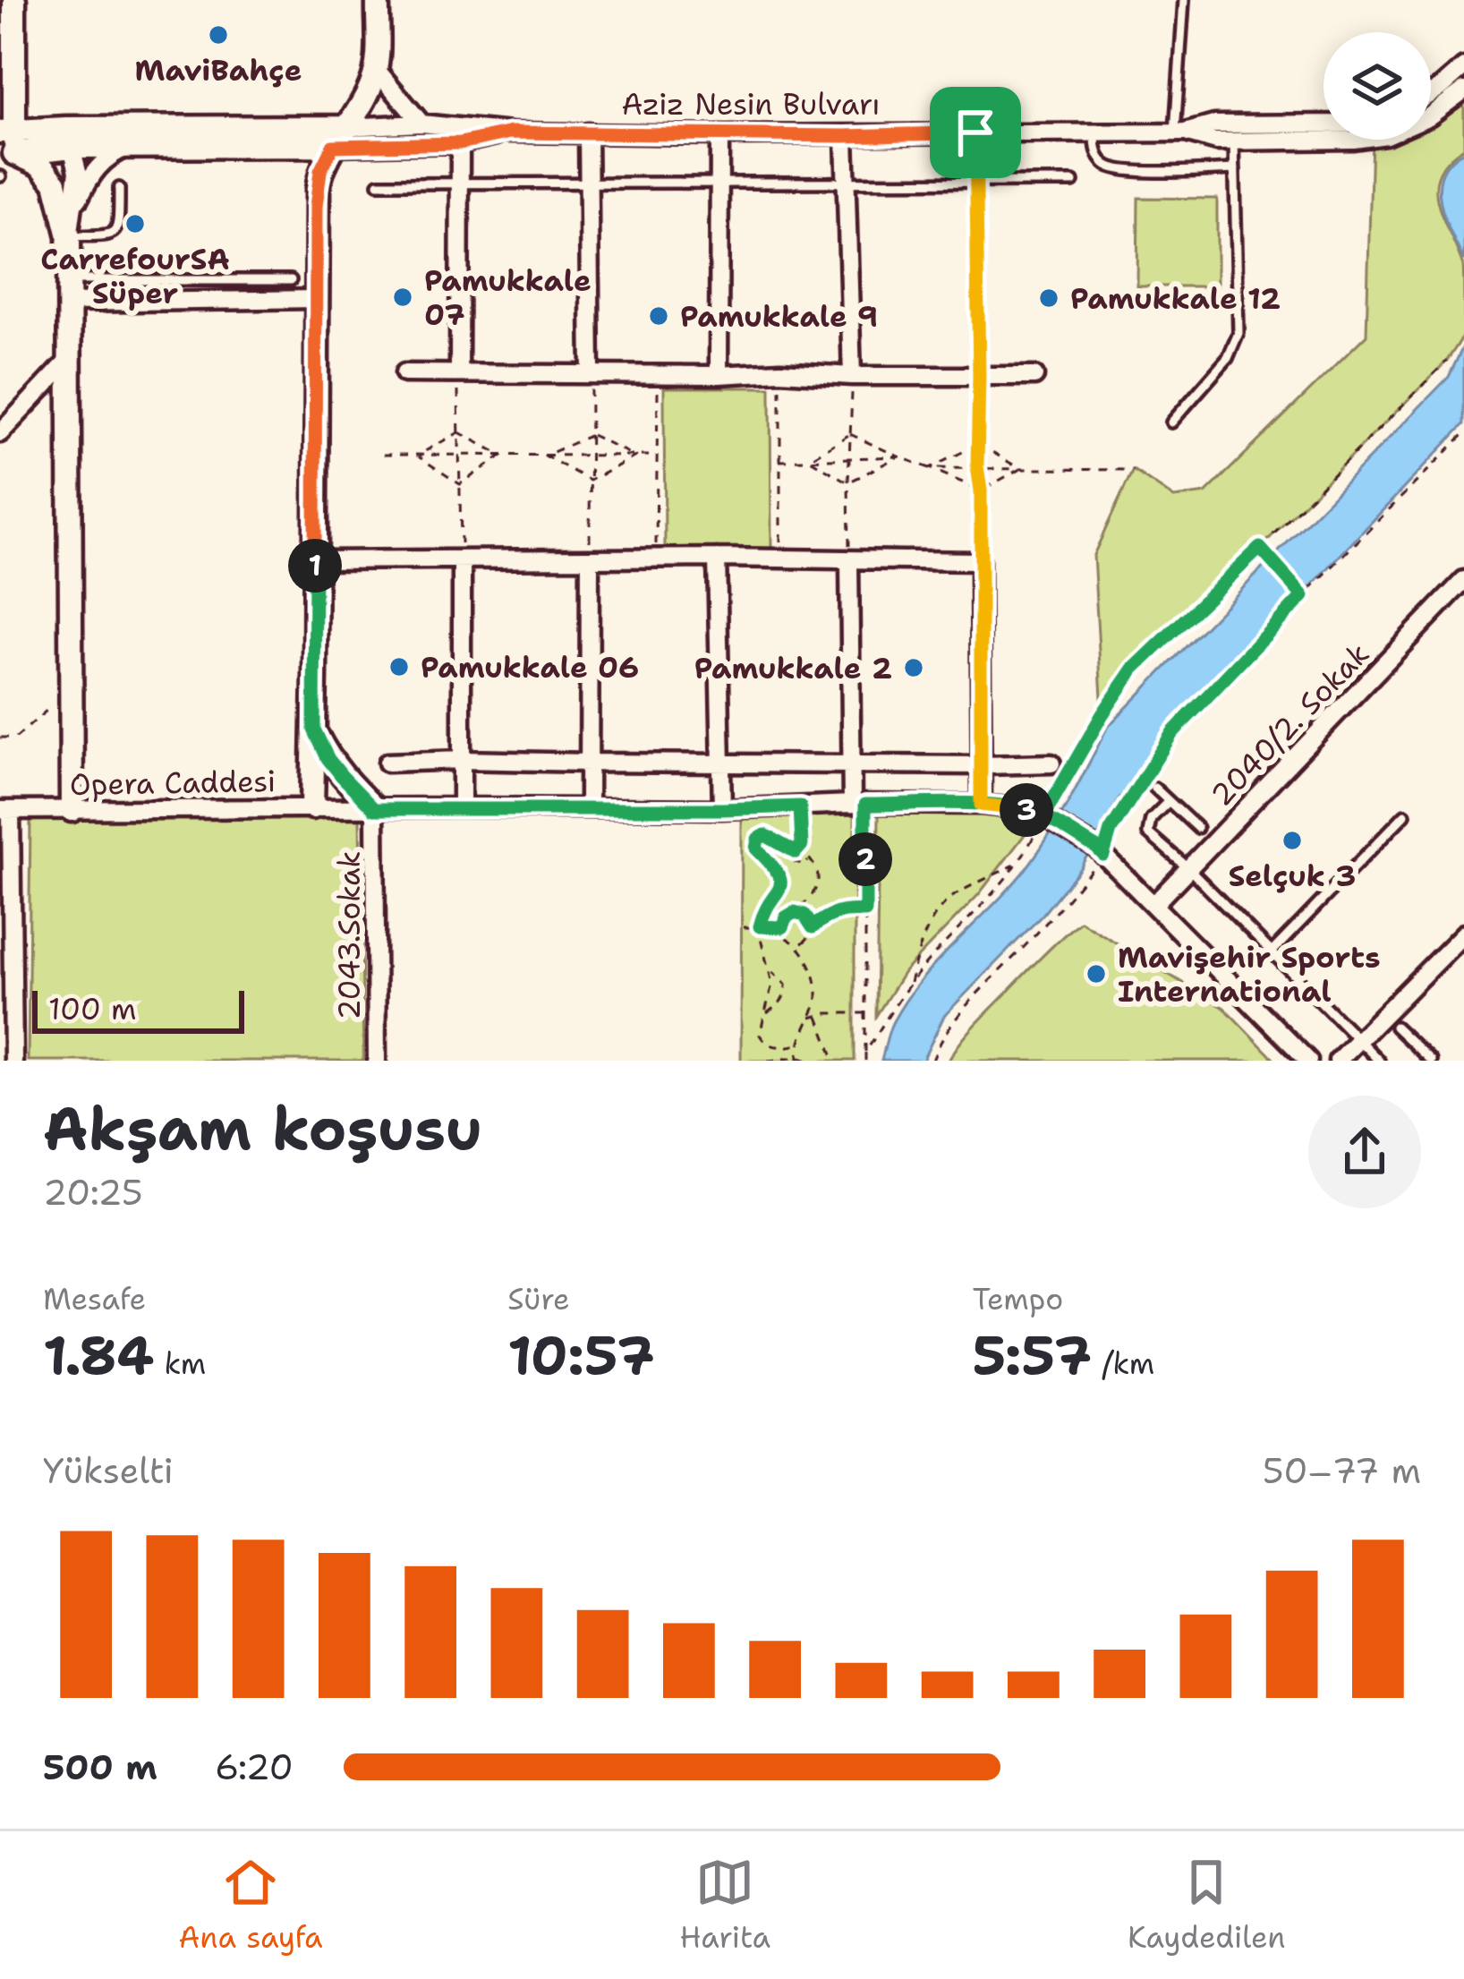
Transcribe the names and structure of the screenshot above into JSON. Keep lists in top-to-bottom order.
{
  "streets": {
    "street": [
      "Aziz Nesin Bulvarı",
      "2040/2. Sokak",
      "Opera Caddesi",
      "2043.Sokak"
    ]
  },
  "crossings": [
    ["2040/2. Sokak", "Opera Caddesi"],
    ["Opera Caddesi", "2043.Sokak"]
  ],
  "places": [
    "MaviBahçe",
    "CarrefourSA Süper",
    "Pamukkale 07",
    "Pamukkale 12",
    "Pamukkale 9",
    "Pamukkale 06",
    "Pamukkale 2",
    "Selçuk 3",
    "Mavişehir Sports International"
  ],
  "scale_bar": "100 m",
  "page": {
    "pins": ["1", "3", "2"],
    "scale": "100 m",
    "heading": ["Akşam koşusu", "20:25"],
    "stats": [
      ["Mesafe", "1.84 km"],
      ["Süre", "10:57"],
      ["Tempo", "5:57 /km"]
    ],
    "chart": ["Yükselti", "50–77 m"],
    "list": [
      {
        "name": "500 m",
        "note": "6:20"
      }
    ],
    "tabs": ["Ana sayfa", "Harita", "Kaydedilen"]
  }
}
